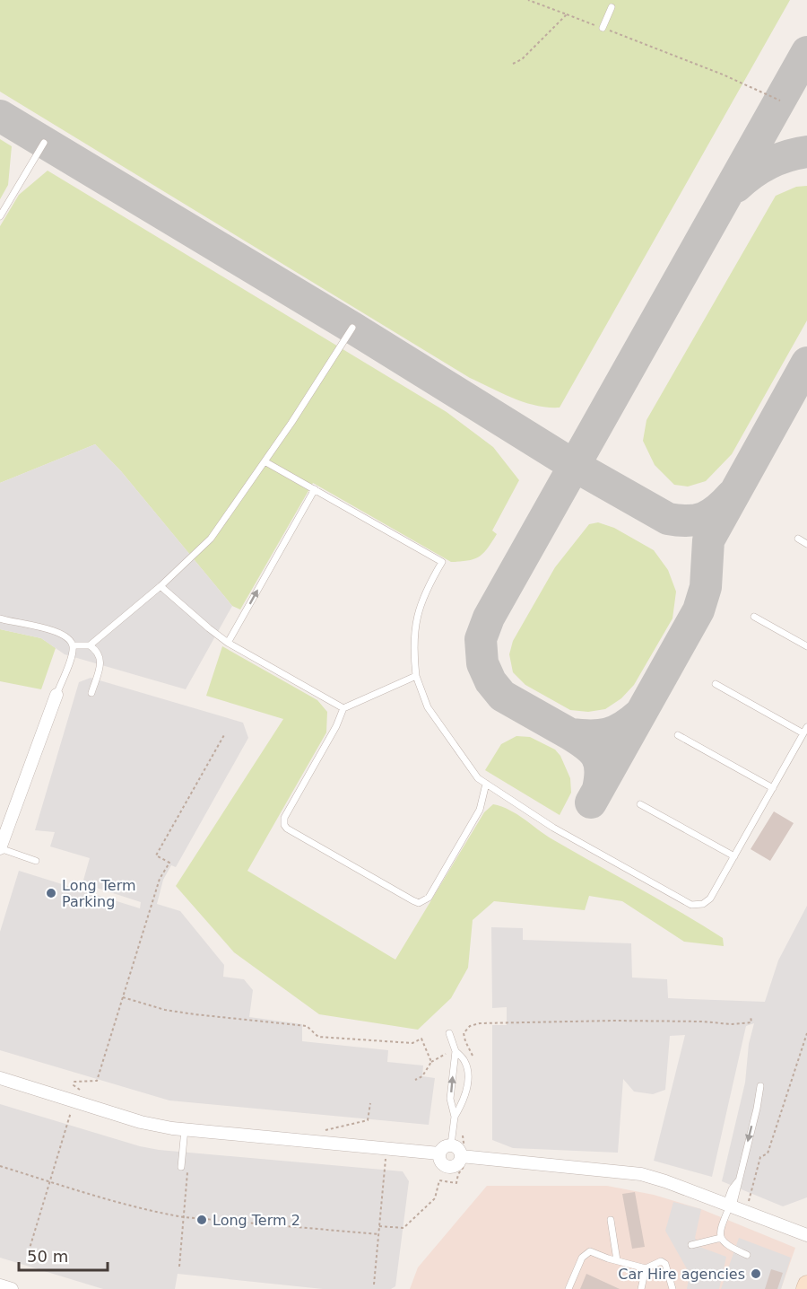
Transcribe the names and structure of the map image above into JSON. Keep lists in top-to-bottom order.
{
  "places": ["Long Term Parking", "Long Term 2", "Car Hire agencies"],
  "scale_bar": "50 m"
}
